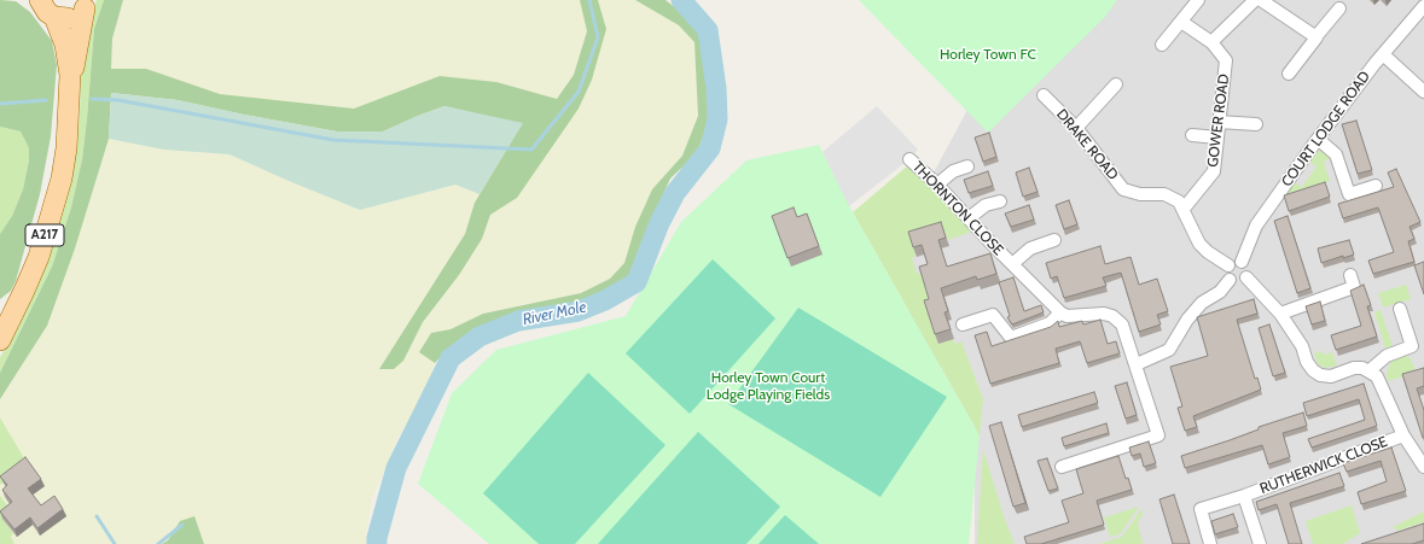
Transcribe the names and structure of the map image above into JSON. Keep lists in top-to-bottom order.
{
  "streets": {
    "main road": ["A217"],
    "street": [
      "GOWER ROAD",
      "COURT LODGE ROAD",
      "DRAKE ROAD",
      "THORNTON CLOSE",
      "RUTHERWICK CLOSE"
    ]
  },
  "crossings": [
    ["GOWER ROAD", "DRAKE ROAD"]
  ],
  "water": ["River Mole"],
  "parks": ["Horley Town FC", "Horley Town Court Lodge Playing Fields"]
}
